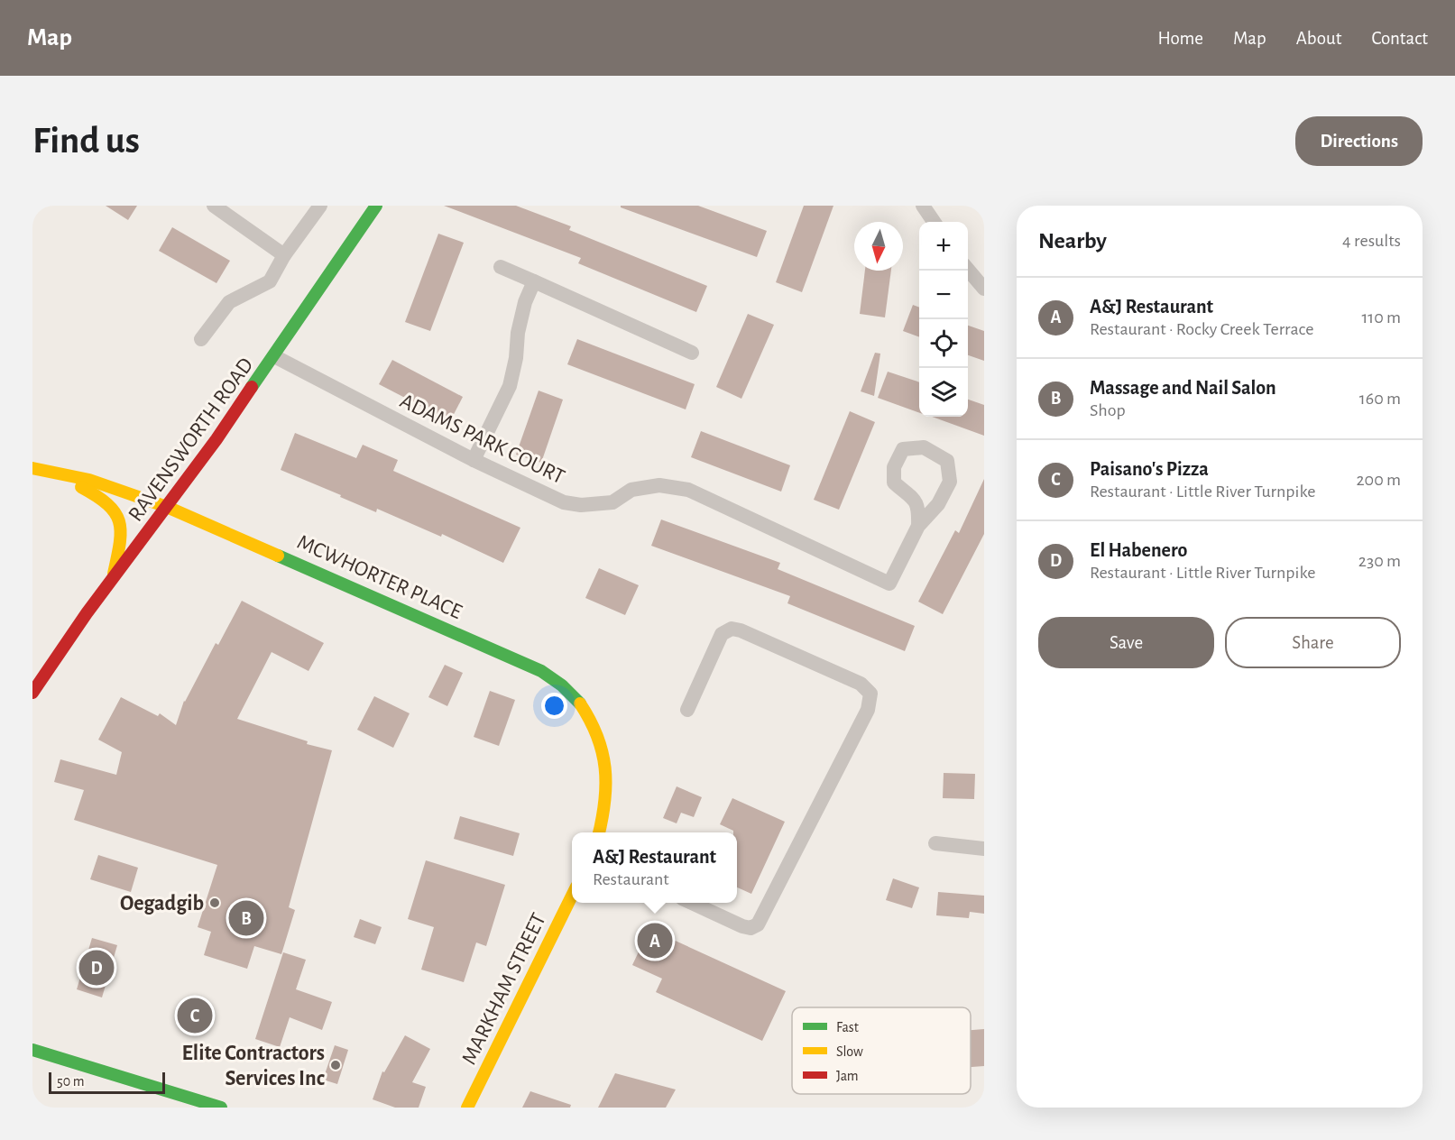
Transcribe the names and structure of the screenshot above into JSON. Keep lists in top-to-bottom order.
{
  "streets": {
    "street": [
      "ADAMS PARK COURT",
      "RAVENSWORTH ROAD",
      "MCWHORTER PLACE",
      "MARKHAM STREET"
    ]
  },
  "crossings": [
    ["ADAMS PARK COURT", "RAVENSWORTH ROAD"],
    ["RAVENSWORTH ROAD", "MCWHORTER PLACE"]
  ],
  "places": ["Oegadgib", "Elite Contractors Services Inc"],
  "legend": ["Fast", "Slow", "Jam"],
  "scale_bar": "50 m",
  "north": "bottom",
  "page": {
    "header": "Map",
    "nav": [
      "Home",
      "Map",
      "About",
      "Contact"
    ],
    "buttons": [
      "Directions",
      ["Save", "Share"]
    ],
    "title": "Find us",
    "heading": ["Nearby", "4 results"],
    "map_buttons": ["+", "−"],
    "list": [
      {
        "mark": "A",
        "name": "A&J Restaurant",
        "note": "Restaurant · Rocky Creek Terrace",
        "value": "110 m"
      },
      {
        "mark": "B",
        "name": "Massage and Nail Salon",
        "note": "Shop",
        "value": "160 m"
      },
      {
        "mark": "C",
        "name": "Paisano's Pizza",
        "note": "Restaurant · Little River Turnpike",
        "value": "200 m"
      },
      {
        "mark": "D",
        "name": "El Habenero",
        "note": "Restaurant · Little River Turnpike",
        "value": "230 m"
      }
    ],
    "popup": ["A&J Restaurant", "Restaurant"],
    "pins": [
      "B",
      "A",
      "D",
      "C"
    ],
    "scale": "50 m"
  }
}
